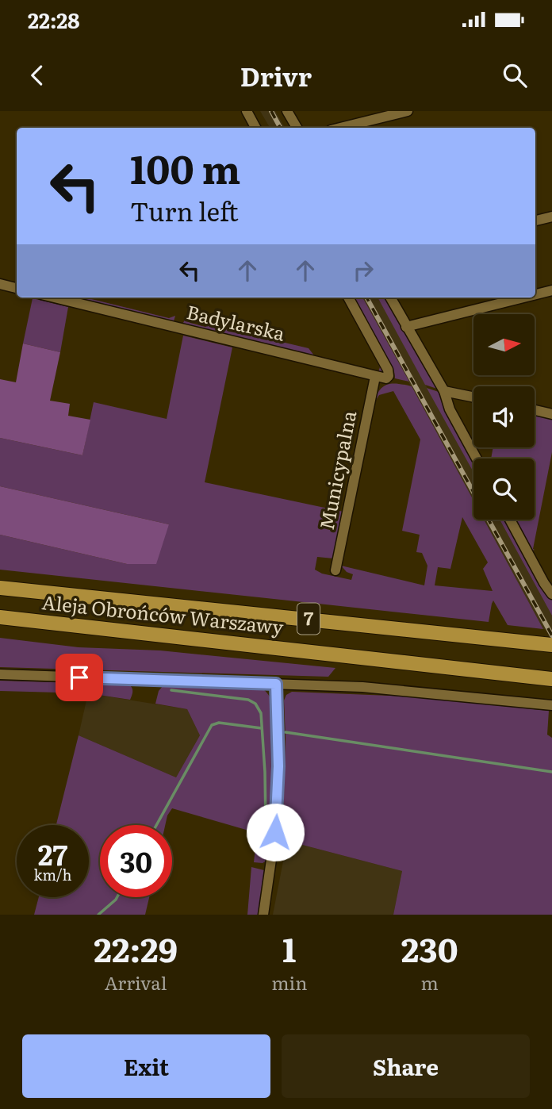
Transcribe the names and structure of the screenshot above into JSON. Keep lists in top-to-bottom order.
{
  "streets": {
    "main road": ["Aleja Obrońców Warszawy", "7"],
    "street": ["Badylarska", "Municypalna"]
  },
  "crossings": [
    ["Badylarska", "Municypalna"]
  ],
  "north": "right",
  "page": {
    "status": "22:28",
    "header": "Drivr",
    "turn": ["100 m", "Turn left"],
    "speed": "27 km/h",
    "limit": "30",
    "eta": [
      "22:29",
      "Arrival",
      "1",
      "min",
      "230",
      "m"
    ],
    "buttons": ["Exit", "Share"]
  }
}
